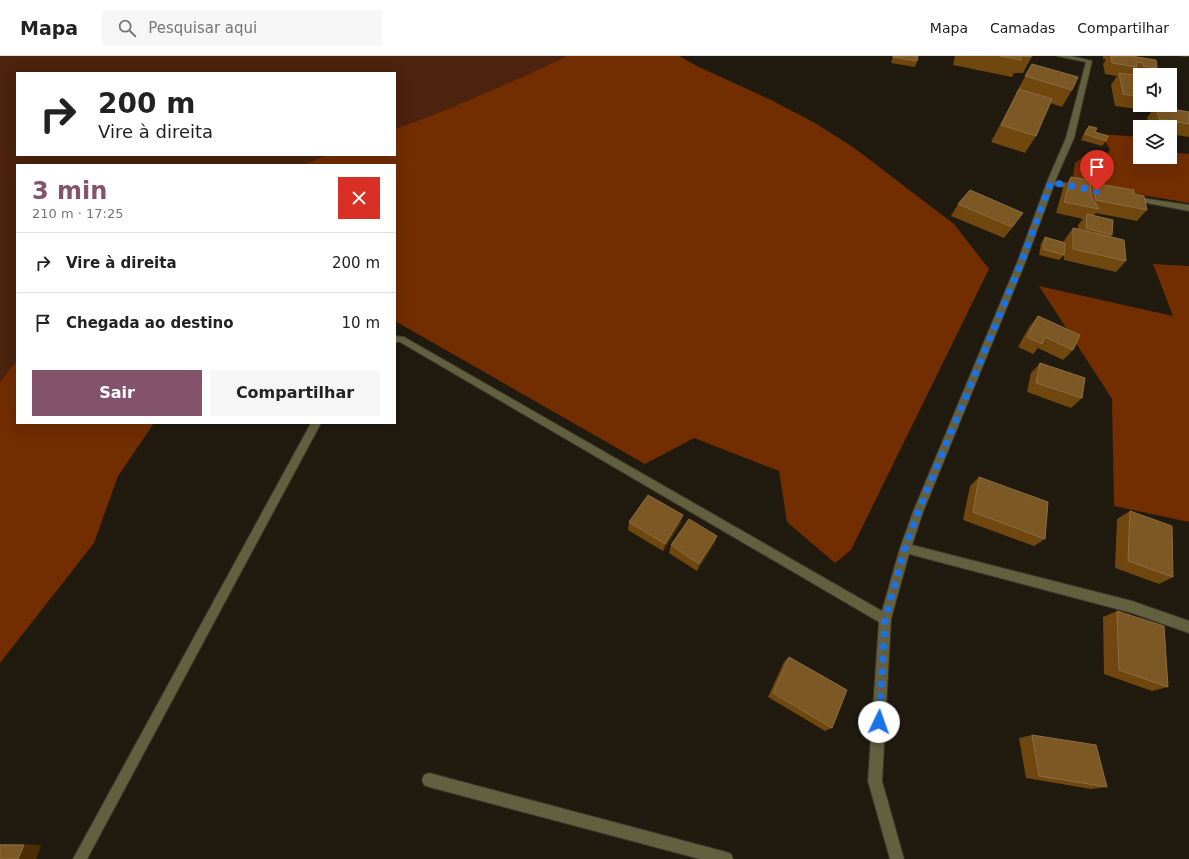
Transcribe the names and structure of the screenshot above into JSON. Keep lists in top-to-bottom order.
{
  "page": {
    "header": "Mapa",
    "search": "Pesquisar aqui",
    "nav": ["Mapa", "Camadas", "Compartilhar"],
    "turn": ["200 m", "Vire à direita"],
    "heading": ["3 min", "210 m · 17:25"],
    "list": [
      {
        "name": "Vire à direita",
        "value": "200 m"
      },
      {
        "name": "Chegada ao destino",
        "value": "10 m"
      }
    ],
    "buttons": ["Sair", "Compartilhar"]
  }
}
